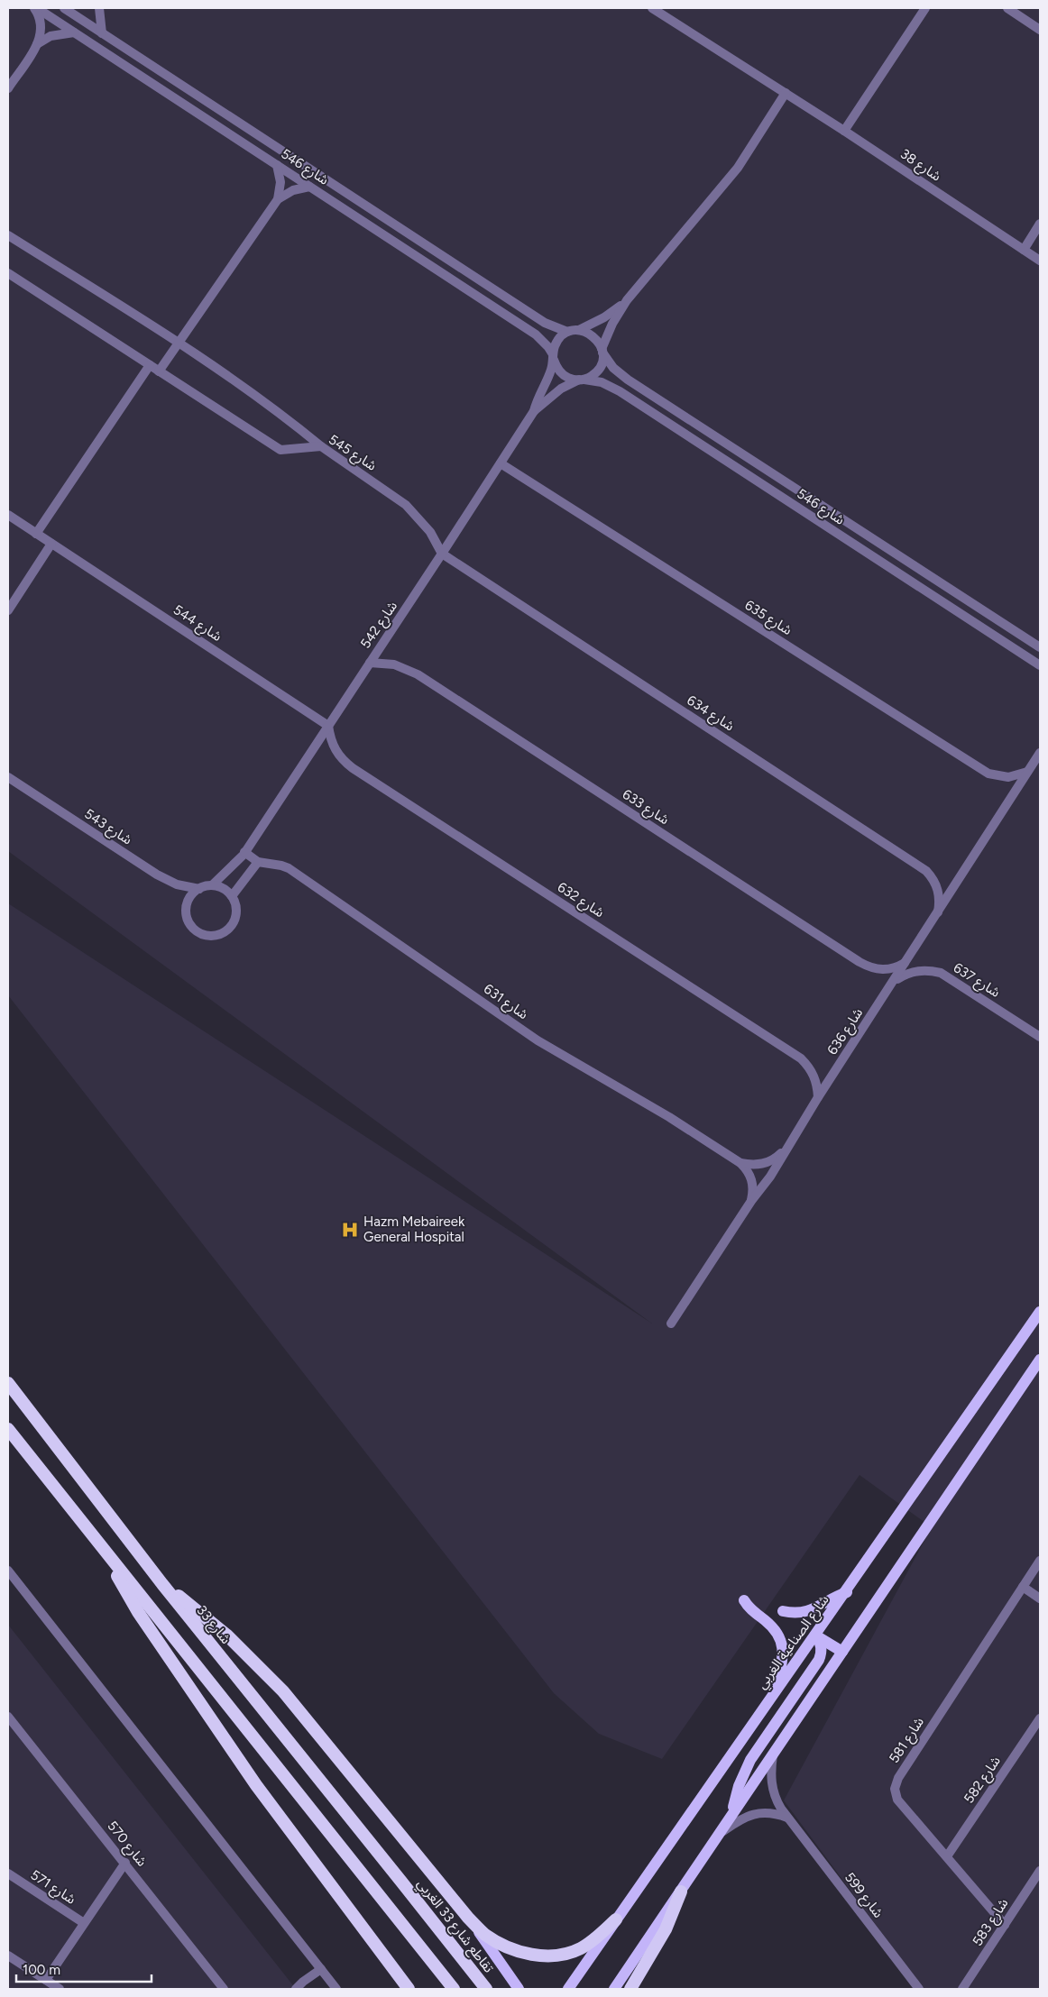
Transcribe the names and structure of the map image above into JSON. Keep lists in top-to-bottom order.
{
  "streets": {
    "highway": ["شارع 33", "تقاطع شارع 33 الغربي"],
    "main road": ["شارع الصناعية الغربي"],
    "street": [
      "شارع 38",
      "شارع 546",
      "شارع 545",
      "شارع 635",
      "شارع 544",
      "شارع 542",
      "شارع 634",
      "شارع 633",
      "شارع 543",
      "شارع 632",
      "شارع 637",
      "شارع 631",
      "شارع 636",
      "شارع 581",
      "شارع 582",
      "شارع 570",
      "شارع 571",
      "شارع 599",
      "شارع 583"
    ]
  },
  "crossings": [
    ["شارع 546", "شارع 542"],
    ["شارع 545", "شارع 542"],
    ["شارع 545", "شارع 634"],
    ["شارع 635", "شارع 542"],
    ["شارع 635", "شارع 636"],
    ["شارع 544", "شارع 542"],
    ["شارع 544", "شارع 632"],
    ["شارع 542", "شارع 634"],
    ["شارع 542", "شارع 633"],
    ["شارع 542", "شارع 543"],
    ["شارع 542", "شارع 632"],
    ["شارع 634", "شارع 636"],
    ["شارع 633", "شارع 636"],
    ["شارع 632", "شارع 636"],
    ["شارع 637", "شارع 636"],
    ["شارع 631", "شارع 636"],
    ["شارع 33", "تقاطع شارع 33 الغربي"],
    ["شارع 581", "شارع 582"],
    ["شارع 581", "شارع 583"]
  ],
  "places": {
    "hospital": ["Hazm Mebaireek General Hospital"]
  },
  "scale_bar": "100 m"
}
